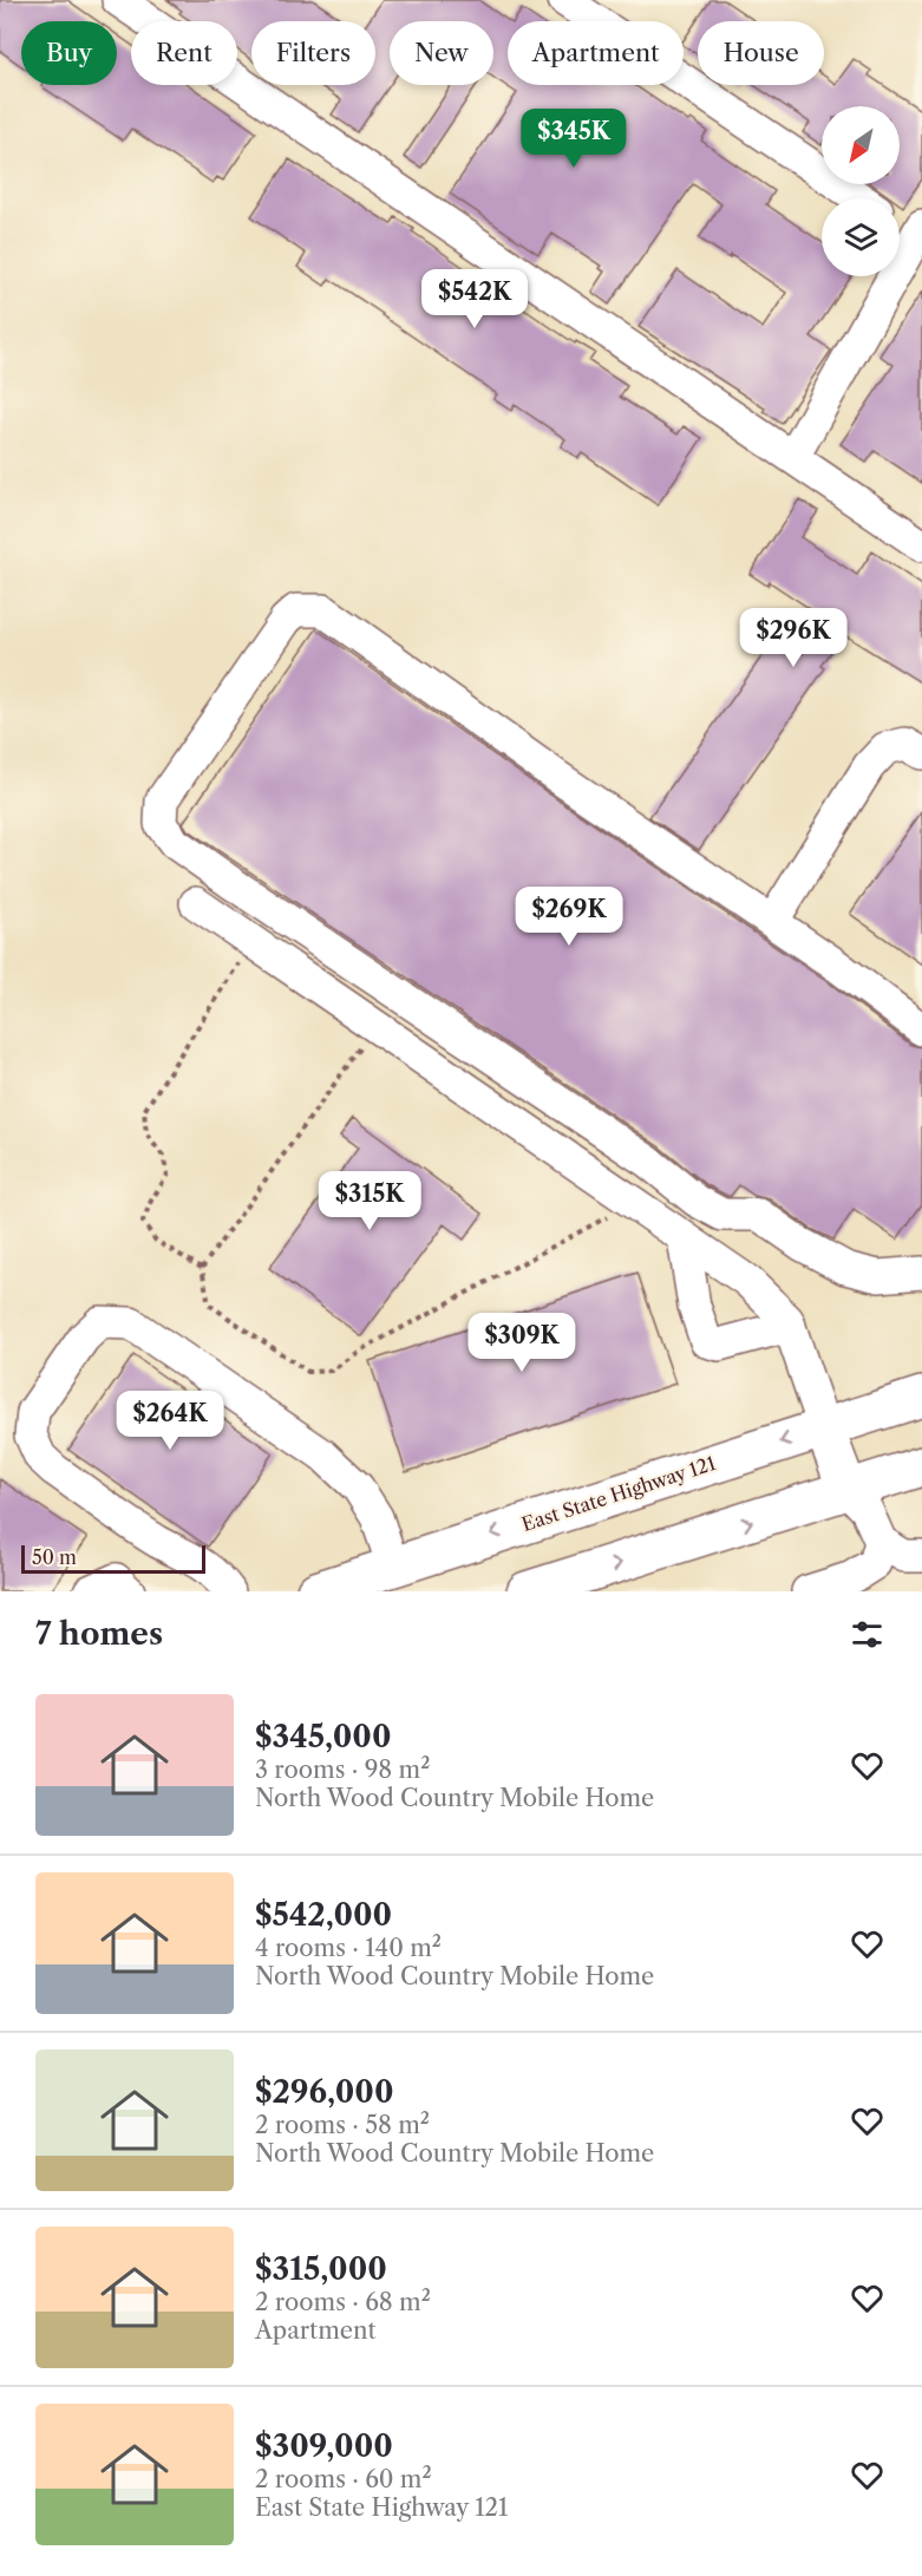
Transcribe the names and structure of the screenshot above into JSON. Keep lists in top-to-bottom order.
{
  "streets": {
    "main road": ["East State Highway 121"]
  },
  "scale_bar": "50 m",
  "north": "bottom left",
  "page": {
    "chip": [
      "Buy",
      "Rent",
      "Filters",
      "New",
      "Apartment",
      "House"
    ],
    "price": [
      "$345K",
      "$542K",
      "$296K",
      "$269K",
      "$315K",
      "$309K",
      "$264K"
    ],
    "scale": "50 m",
    "heading": "7 homes",
    "list": [
      {
        "name": "$345,000",
        "note": "3 rooms · 98 m² · North Wood Country Mobile Home"
      },
      {
        "name": "$542,000",
        "note": "4 rooms · 140 m² · North Wood Country Mobile Home"
      },
      {
        "name": "$296,000",
        "note": "2 rooms · 58 m² · North Wood Country Mobile Home"
      },
      {
        "name": "$315,000",
        "note": "2 rooms · 68 m² · Apartment"
      },
      {
        "name": "$309,000",
        "note": "2 rooms · 60 m² · East State Highway 121"
      }
    ]
  }
}
